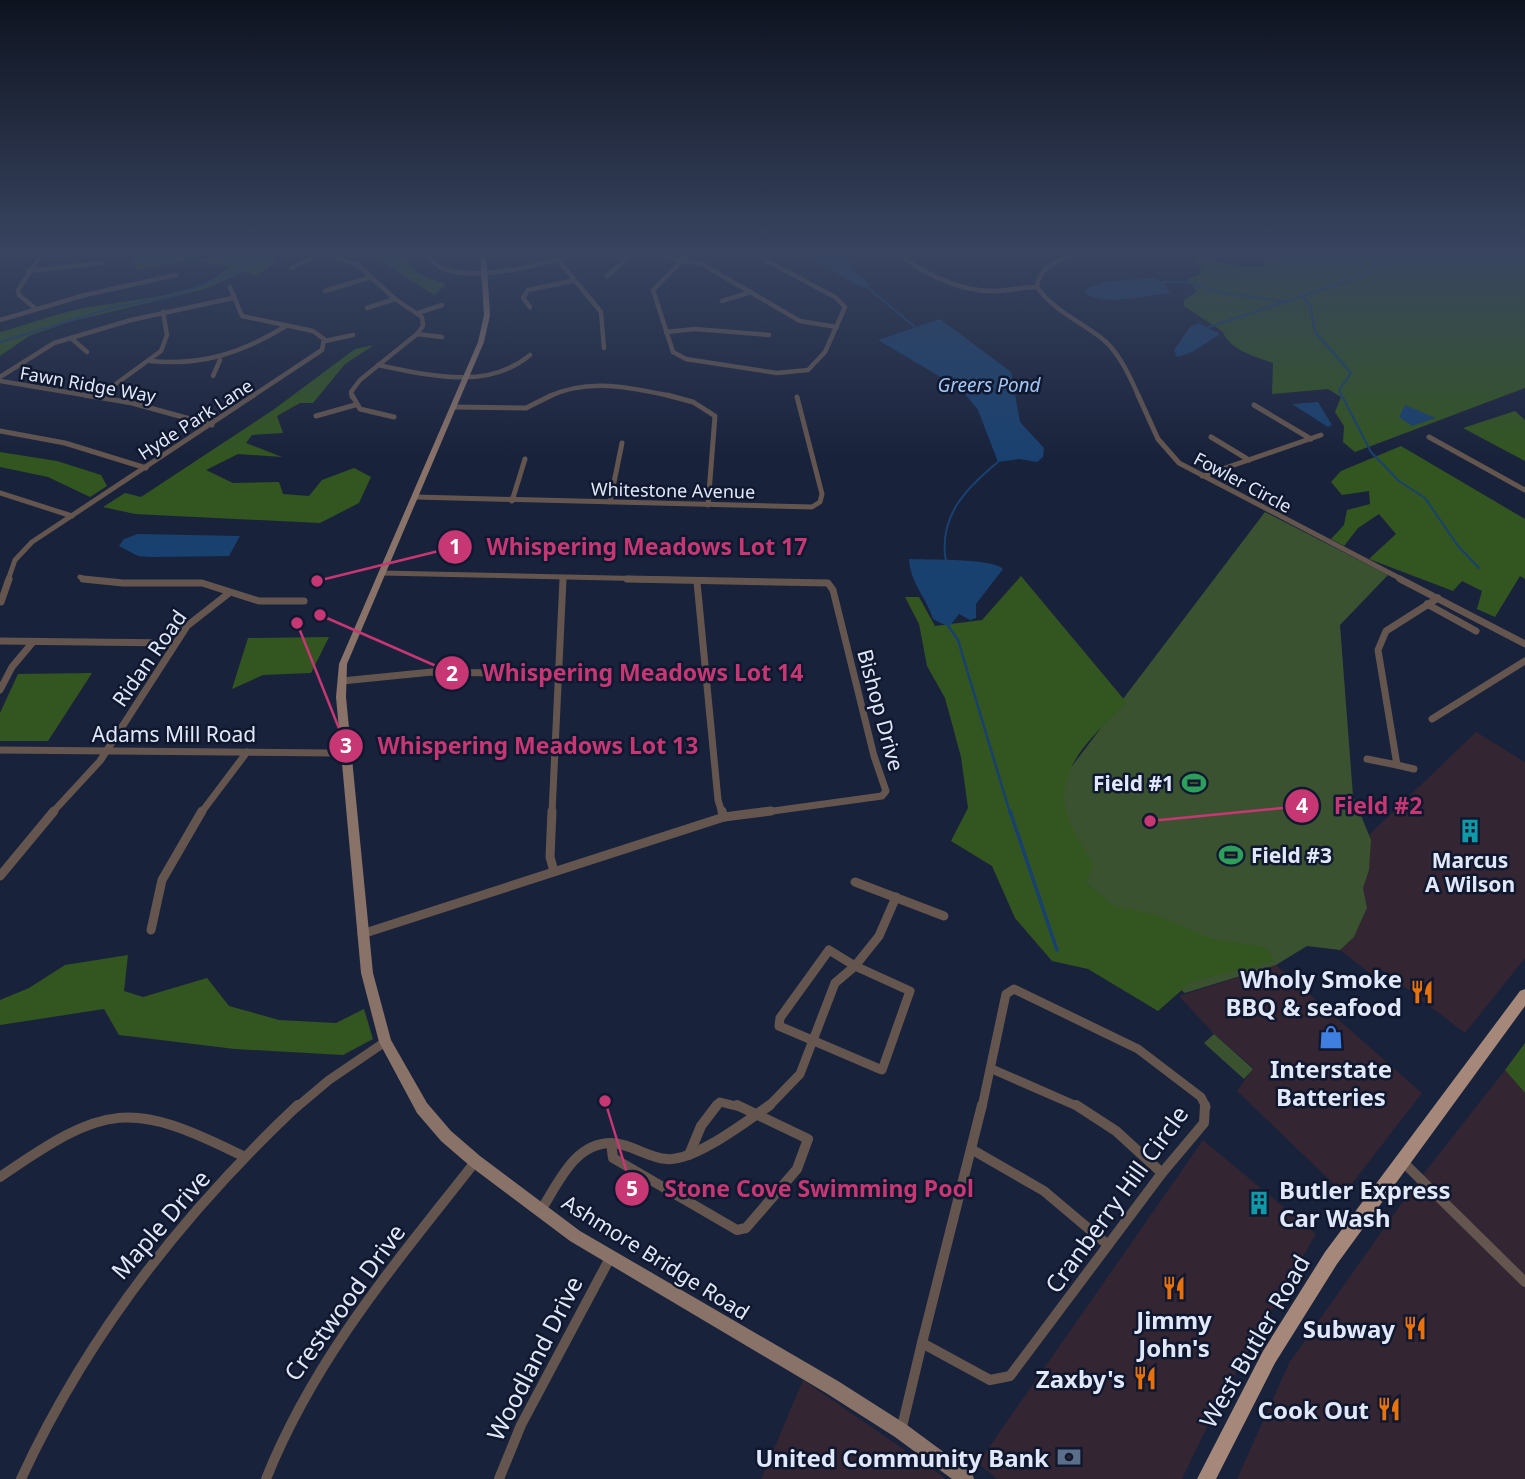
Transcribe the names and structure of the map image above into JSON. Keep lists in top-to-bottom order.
{
  "streets": {
    "main road": ["Ashmore Bridge Road", "West Butler Road"],
    "street": [
      "Fawn Ridge Way",
      "Hyde Park Lane",
      "Fowler Circle",
      "Whitestone Avenue",
      "Ridan Road",
      "Bishop Drive",
      "Adams Mill Road",
      "Cranberry Hill Circle",
      "Maple Drive",
      "Crestwood Drive",
      "Woodland Drive"
    ]
  },
  "crossings": [
    ["Fawn Ridge Way", "Hyde Park Lane"],
    ["Whitestone Avenue", "Ashmore Bridge Road"],
    ["Ridan Road", "Adams Mill Road"],
    ["Bishop Drive", "Ashmore Bridge Road"],
    ["Adams Mill Road", "Ashmore Bridge Road"],
    ["Cranberry Hill Circle", "Ashmore Bridge Road"],
    ["Maple Drive", "Ashmore Bridge Road"],
    ["Ashmore Bridge Road", "Crestwood Drive"],
    ["Ashmore Bridge Road", "Woodland Drive"]
  ],
  "water": ["Greers Pond"],
  "places": {
    "other": [
      "Whispering Meadows Lot 17",
      "Whispering Meadows Lot 14",
      "Whispering Meadows Lot 13",
      "Field #2",
      "Stone Cove Swimming Pool"
    ],
    "sports": ["Field #1", "Field #3"],
    "building": ["Marcus A Wilson", "Butler Express Car Wash"],
    "restaurant": [
      "Wholy Smoke BBQ & seafood",
      "Jimmy John's",
      "Subway",
      "Zaxby's",
      "Cook Out"
    ],
    "shop": ["Interstate Batteries"],
    "bank": ["United Community Bank"]
  }
}
